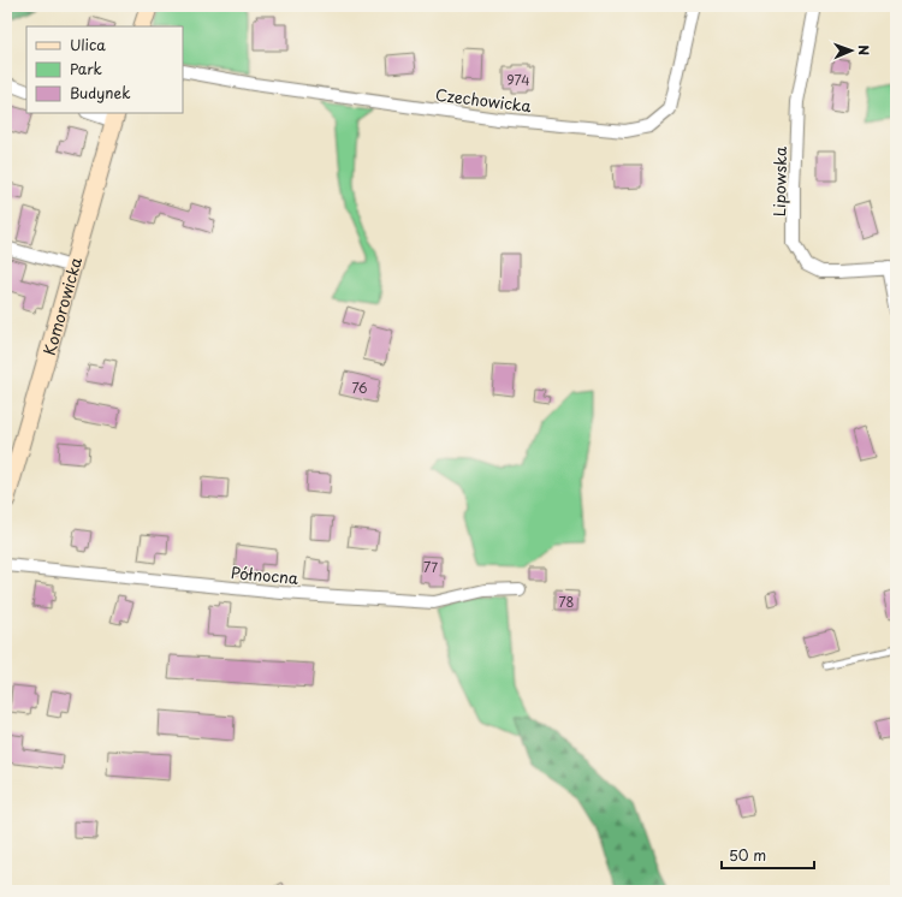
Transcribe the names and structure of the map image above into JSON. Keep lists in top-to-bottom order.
{
  "streets": {
    "street": [
      "Czechowicka",
      "Lipowska",
      "Komorowicka",
      "Północna"
    ]
  },
  "house_numbers": [
    "974",
    "76",
    "77",
    "78"
  ],
  "legend": ["Ulica", "Park", "Budynek"],
  "scale_bar": "50 m",
  "north": "right"
}
